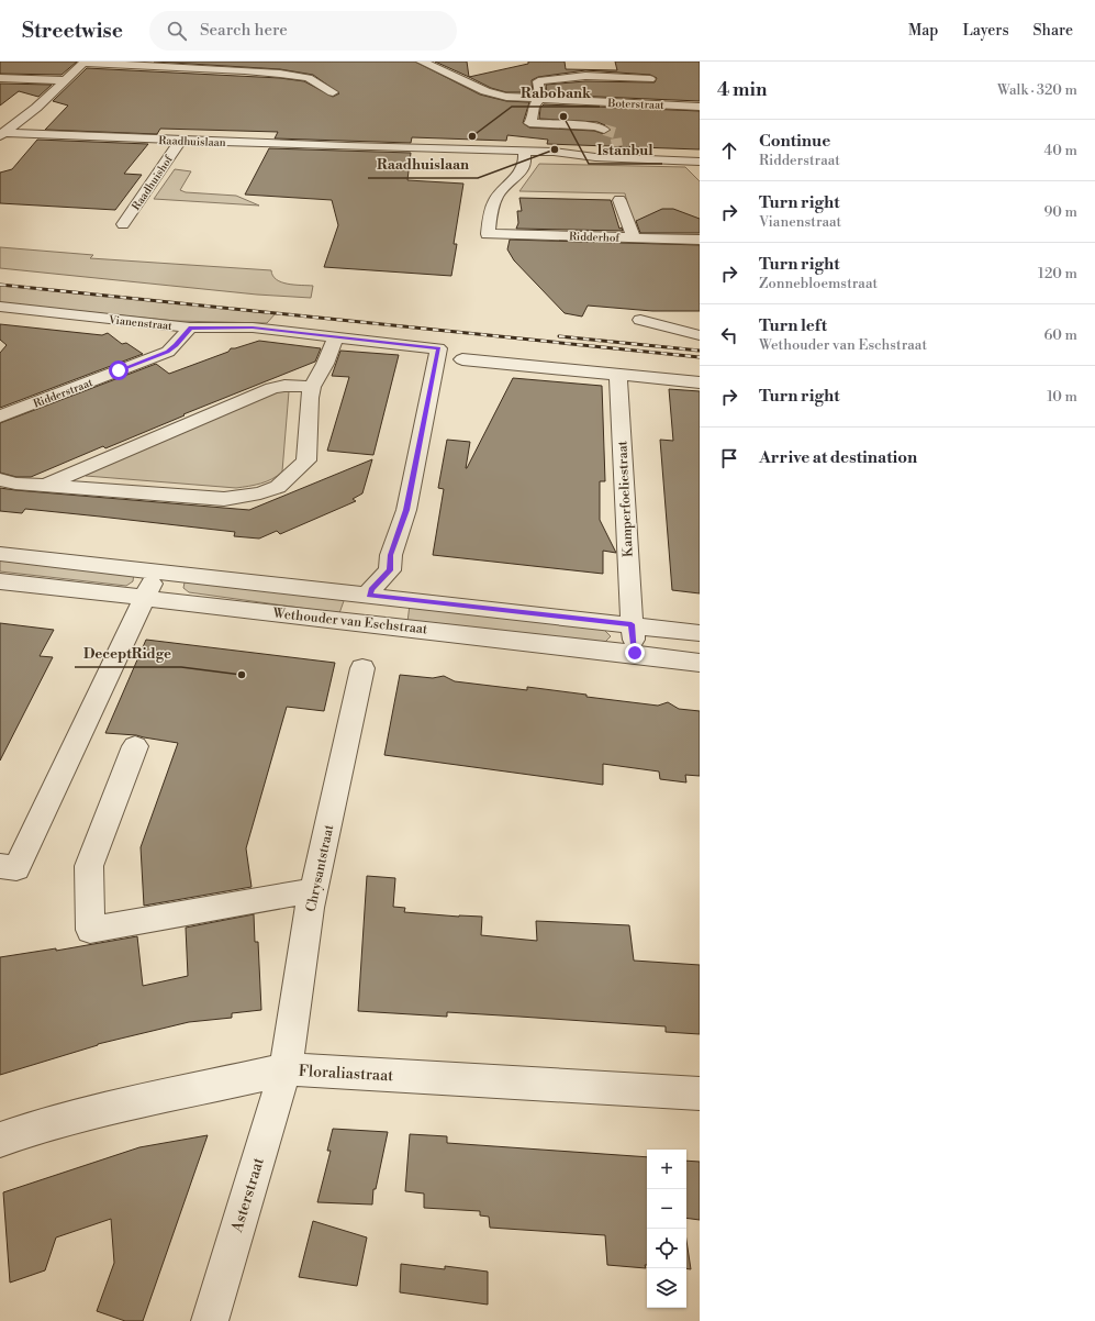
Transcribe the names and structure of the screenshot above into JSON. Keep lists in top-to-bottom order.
{
  "streets": {
    "street": [
      "Boterstraat",
      "Raadhuislaan",
      "Raadhuishof",
      "Ridderhof",
      "Vianenstraat",
      "Ridderstraat",
      "Kamperfoeliestraat",
      "Wethouder van Eschstraat",
      "Chrysantstraat",
      "Floraliastraat",
      "Asterstraat"
    ]
  },
  "crossings": [
    ["Raadhuislaan", "Raadhuishof"],
    ["Raadhuislaan", "Ridderhof"],
    ["Vianenstraat", "Ridderstraat"],
    ["Vianenstraat", "Wethouder van Eschstraat"],
    ["Kamperfoeliestraat", "Wethouder van Eschstraat"],
    ["Chrysantstraat", "Floraliastraat"],
    ["Chrysantstraat", "Asterstraat"],
    ["Floraliastraat", "Asterstraat"]
  ],
  "places": [
    "Istanbul",
    "Rabobank",
    "Raadhuislaan",
    "DeceptRidge"
  ],
  "page": {
    "header": "Streetwise",
    "search": "Search here",
    "nav": ["Map", "Layers", "Share"],
    "heading": ["4 min", "Walk · 320 m"],
    "list": [
      ["Continue", "Ridderstraat", "40 m"],
      ["Turn right", "Vianenstraat", "90 m"],
      ["Turn right", "Zonnebloemstraat", "120 m"],
      ["Turn left", "Wethouder van Eschstraat", "60 m"],
      ["Turn right", "10 m"],
      "Arrive at destination"
    ],
    "map_buttons": ["+", "−"]
  }
}
